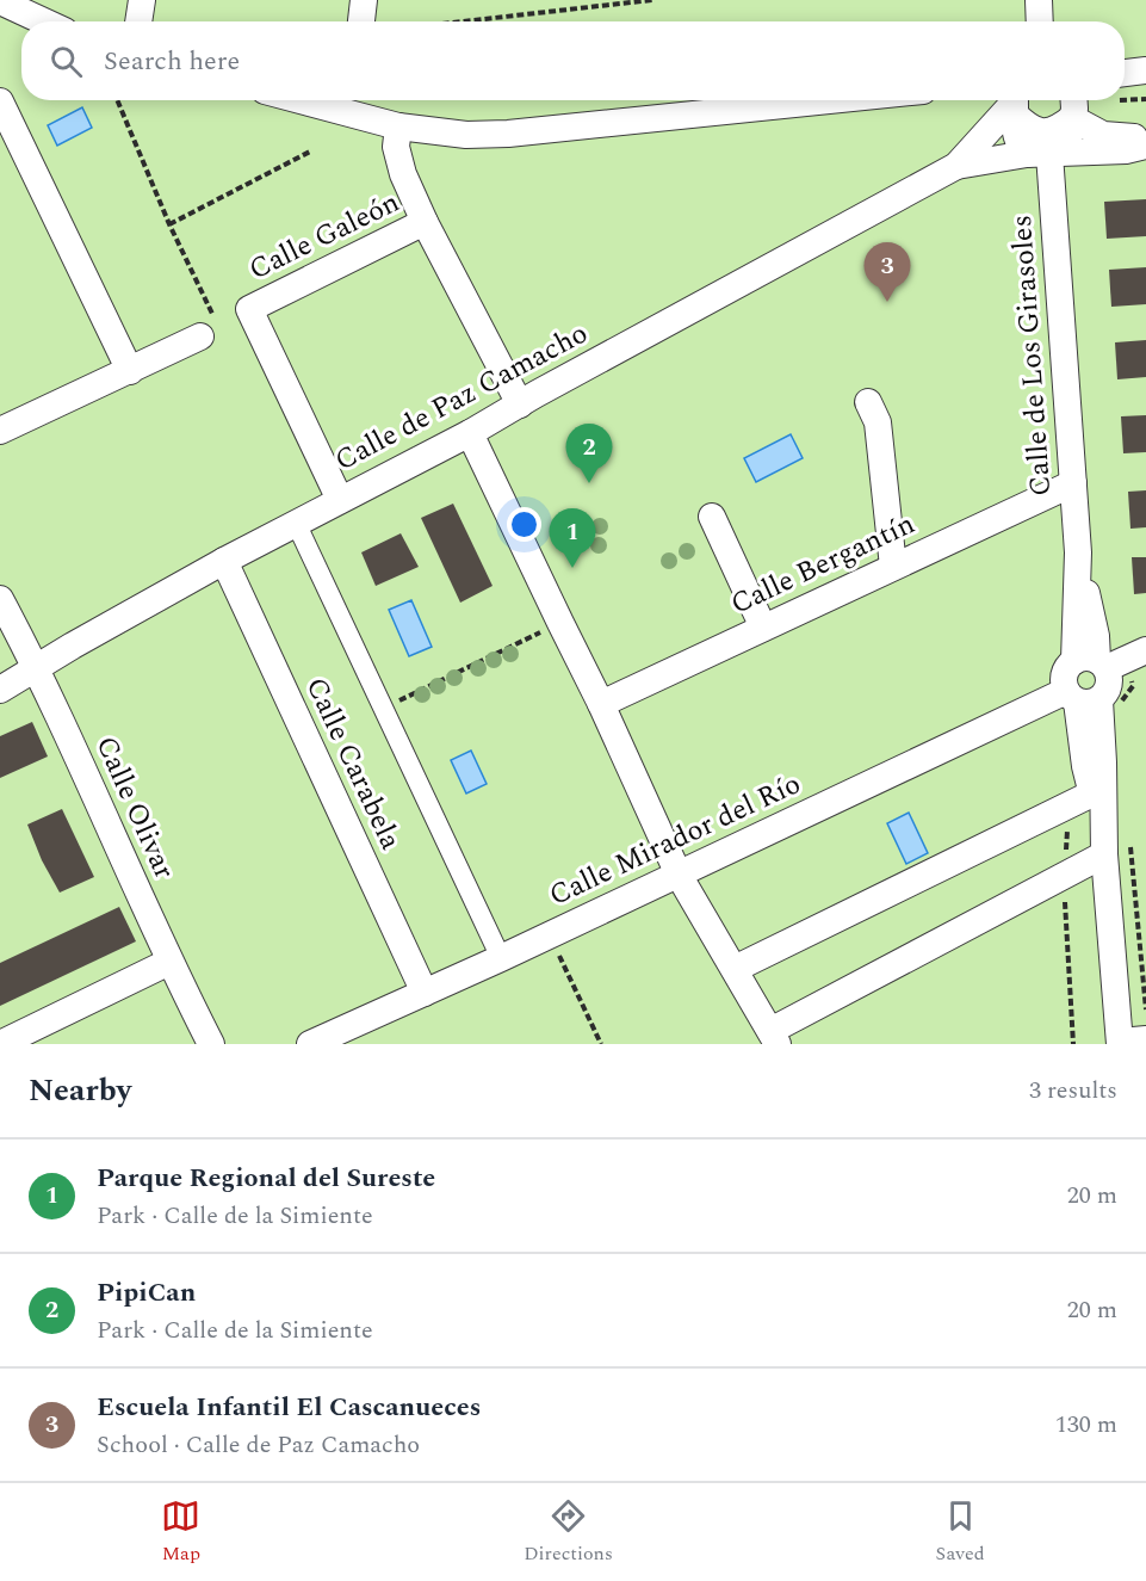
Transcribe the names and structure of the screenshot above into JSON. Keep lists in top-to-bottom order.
{
  "streets": {
    "street": [
      "Calle Galeón",
      "Calle de Los Girasoles",
      "Calle de Paz Camacho",
      "Calle Bergantín",
      "Calle Carabela",
      "Calle Olivar",
      "Calle Mirador del Río"
    ]
  },
  "crossings": [
    ["Calle Galeón", "Calle de Paz Camacho"],
    ["Calle de Los Girasoles", "Calle de Paz Camacho"],
    ["Calle de Los Girasoles", "Calle Bergantín"],
    ["Calle de Paz Camacho", "Calle Carabela"],
    ["Calle de Paz Camacho", "Calle Olivar"],
    ["Calle Carabela", "Calle Mirador del Río"]
  ],
  "page": {
    "search": "Search here",
    "pins": ["3", "2", "1"],
    "heading": ["Nearby", "3 results"],
    "list": [
      {
        "mark": "1",
        "name": "Parque Regional del Sureste",
        "note": "Park · Calle de la Simiente",
        "value": "20 m"
      },
      {
        "mark": "2",
        "name": "PipiCan",
        "note": "Park · Calle de la Simiente",
        "value": "20 m"
      },
      {
        "mark": "3",
        "name": "Escuela Infantil El Cascanueces",
        "note": "School · Calle de Paz Camacho",
        "value": "130 m"
      }
    ],
    "nav": ["Map", "Directions", "Saved"]
  }
}
